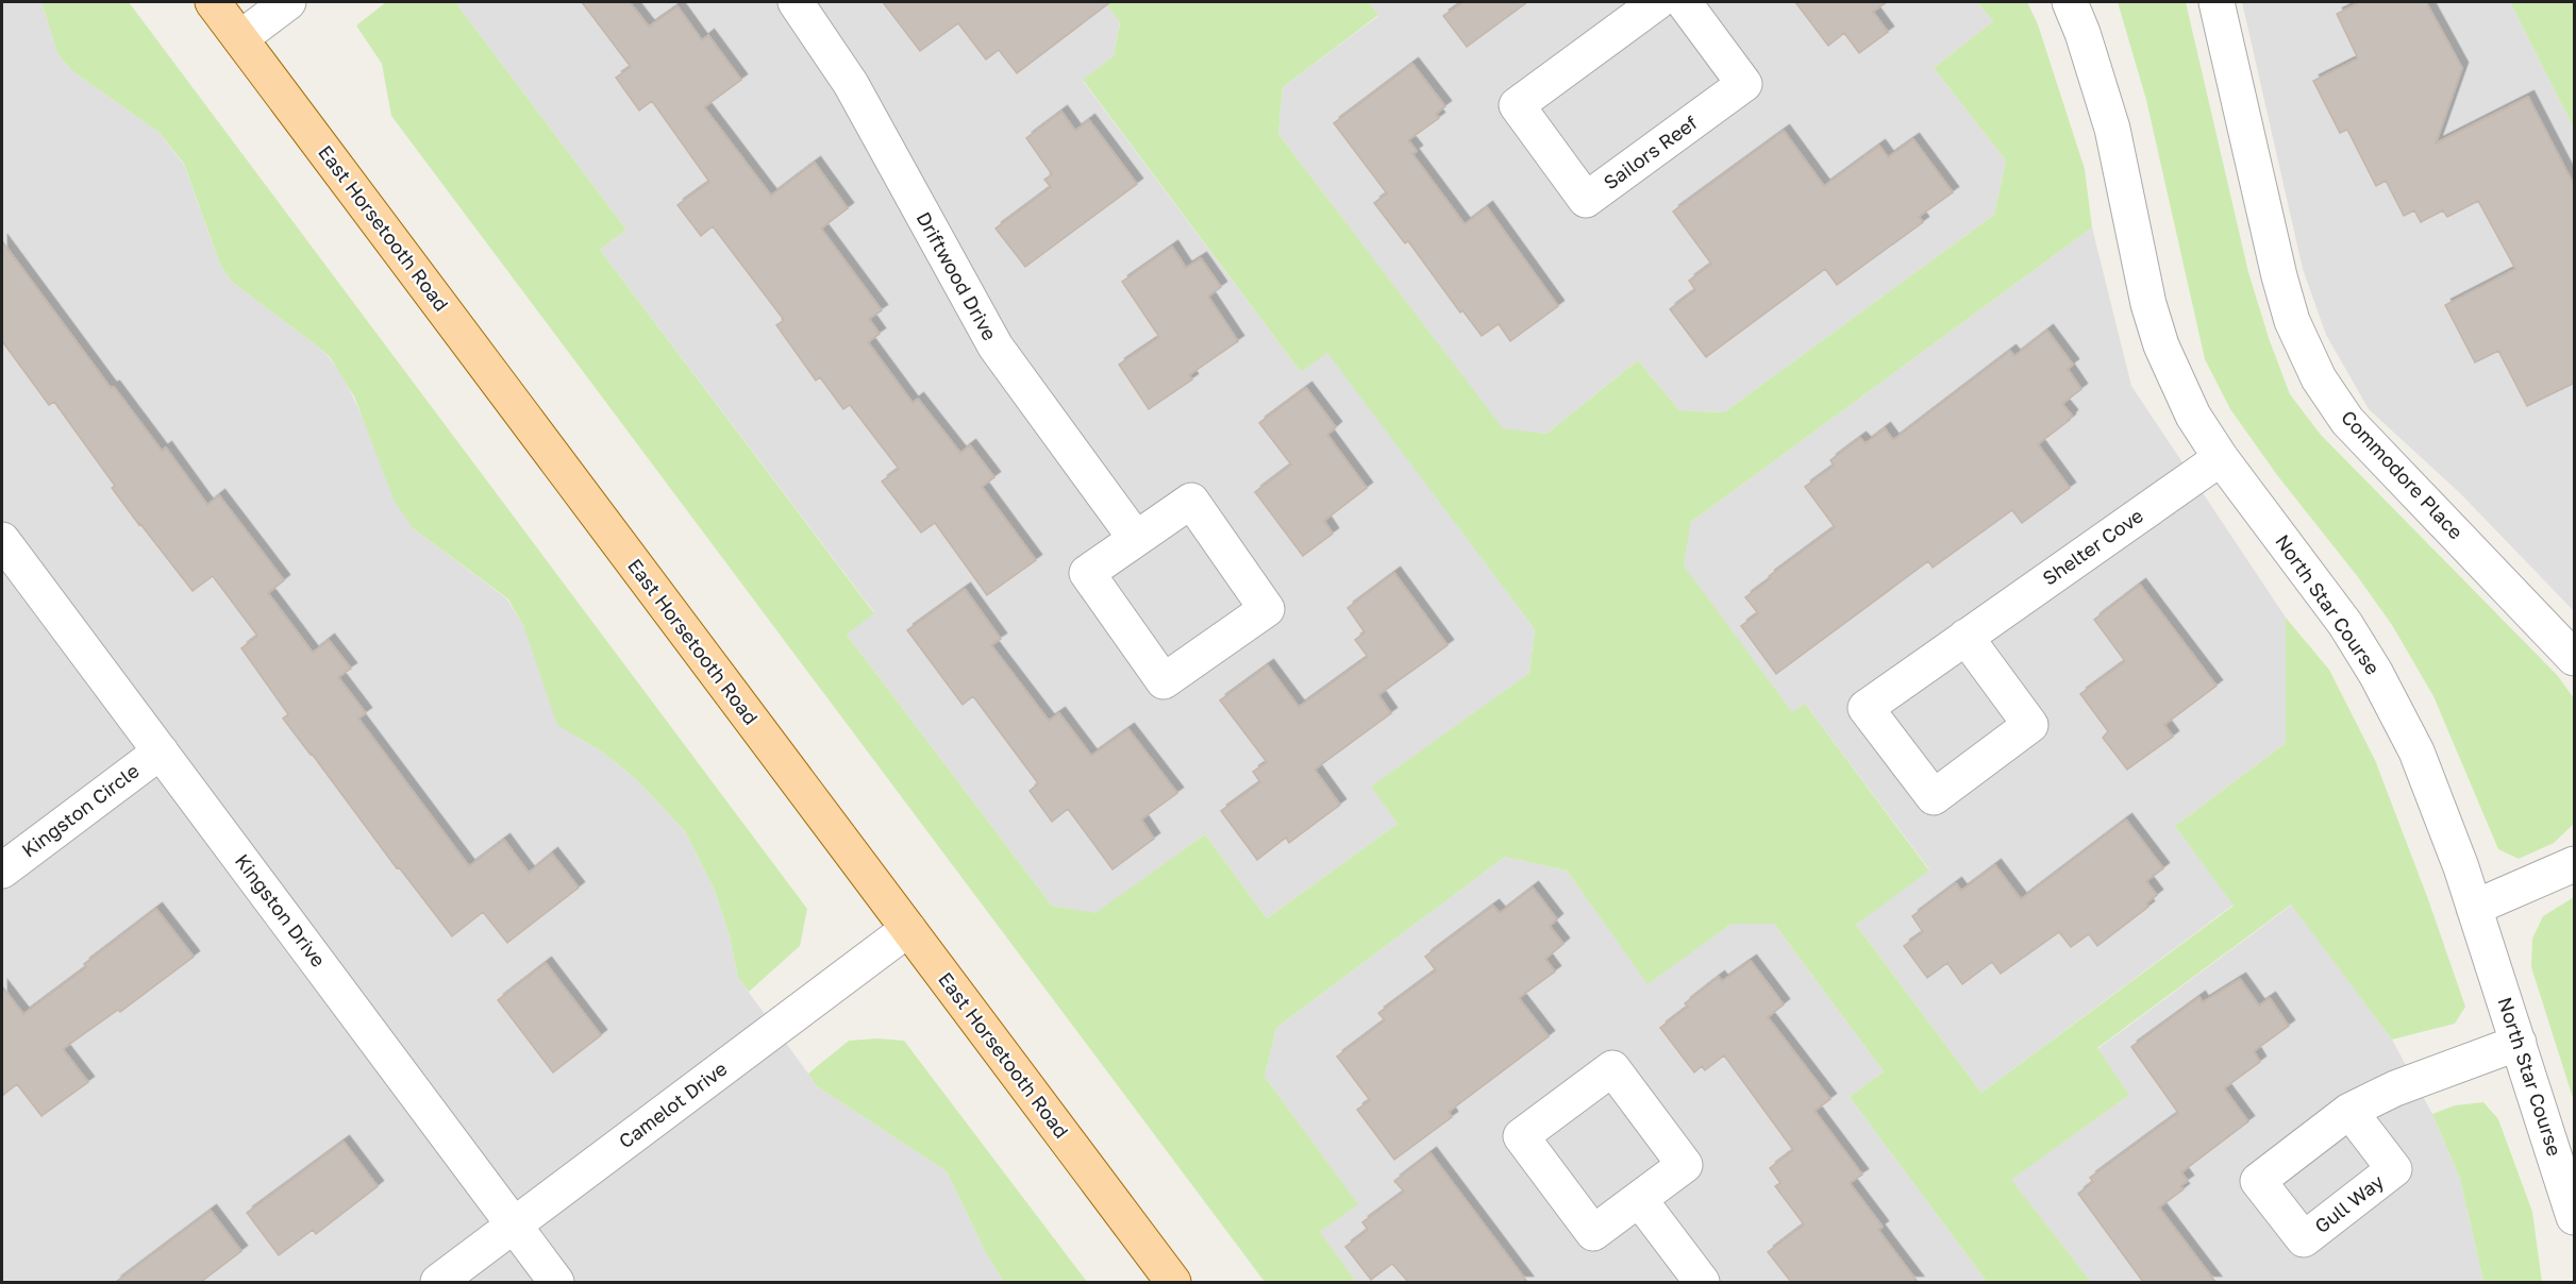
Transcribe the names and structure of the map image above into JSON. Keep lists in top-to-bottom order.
{
  "streets": {
    "main road": ["East Horsetooth Road"],
    "street": [
      "Sailors Reef",
      "Driftwood Drive",
      "Commodore Place",
      "Shelter Cove",
      "North Star Course",
      "Kingston Circle",
      "Kingston Drive",
      "Camelot Drive"
    ]
  },
  "crossings": [
    ["East Horsetooth Road", "Camelot Drive"],
    ["Shelter Cove", "North Star Course"],
    ["Kingston Circle", "Kingston Drive"],
    ["Kingston Drive", "Camelot Drive"]
  ]
}
